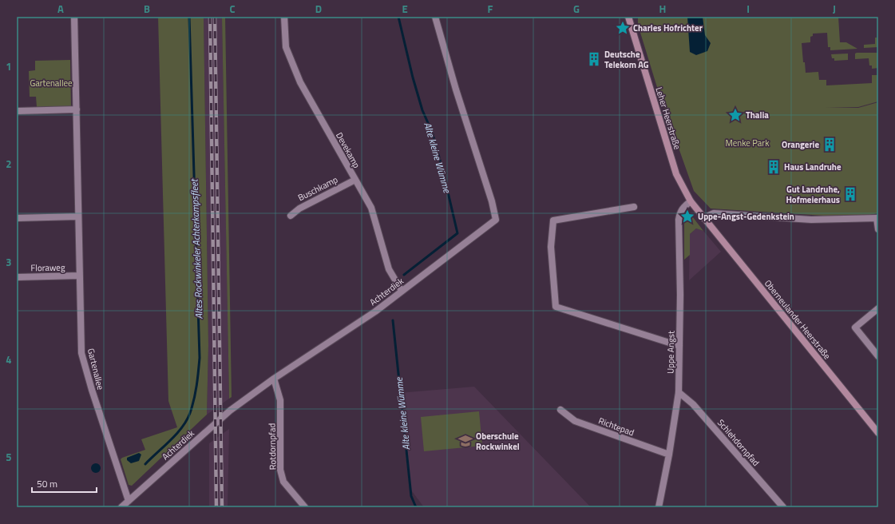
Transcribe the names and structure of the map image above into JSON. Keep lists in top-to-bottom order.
{
  "streets": {
    "main road": ["Leher Heerstraße", "Oberneulander Heerstraße"],
    "street": [
      "Devekamp",
      "Buschkamp",
      "Floraweg",
      "Achterdiek",
      "Uppe Angst",
      "Gartenallee",
      "Richtepad",
      "Schlehdornpfad",
      "Rotdornpfad"
    ]
  },
  "crossings": [
    ["Leher Heerstraße", "Oberneulander Heerstraße"],
    ["Leher Heerstraße", "Uppe Angst"],
    ["Devekamp", "Buschkamp"],
    ["Devekamp", "Achterdiek"],
    ["Floraweg", "Gartenallee"],
    ["Achterdiek", "Gartenallee"],
    ["Achterdiek", "Rotdornpfad"],
    ["Uppe Angst", "Richtepad"],
    ["Uppe Angst", "Schlehdornpfad"]
  ],
  "water": ["Alte kleine Wümme", "Altes Rockwinkeler Achterkampsfleet"],
  "parks": ["Gartenallee", "Menke Park"],
  "places": {
    "place": ["Charles Hofrichter", "Thalia", "Uppe-Angst-Gedenkstein"],
    "building": [
      "Deutsche Telekom AG",
      "Orangerie",
      "Haus Landruhe",
      "Gut Landruhe, Hofmeierhaus"
    ],
    "school or university": ["Oberschule Rockwinkel"]
  },
  "scale_bar": "50 m",
  "grid": {
    "columns": [
      "A",
      "B",
      "C",
      "D",
      "E",
      "F",
      "G",
      "H",
      "I",
      "J"
    ],
    "rows": [
      "1",
      "2",
      "3",
      "4",
      "5"
    ]
  }
}
